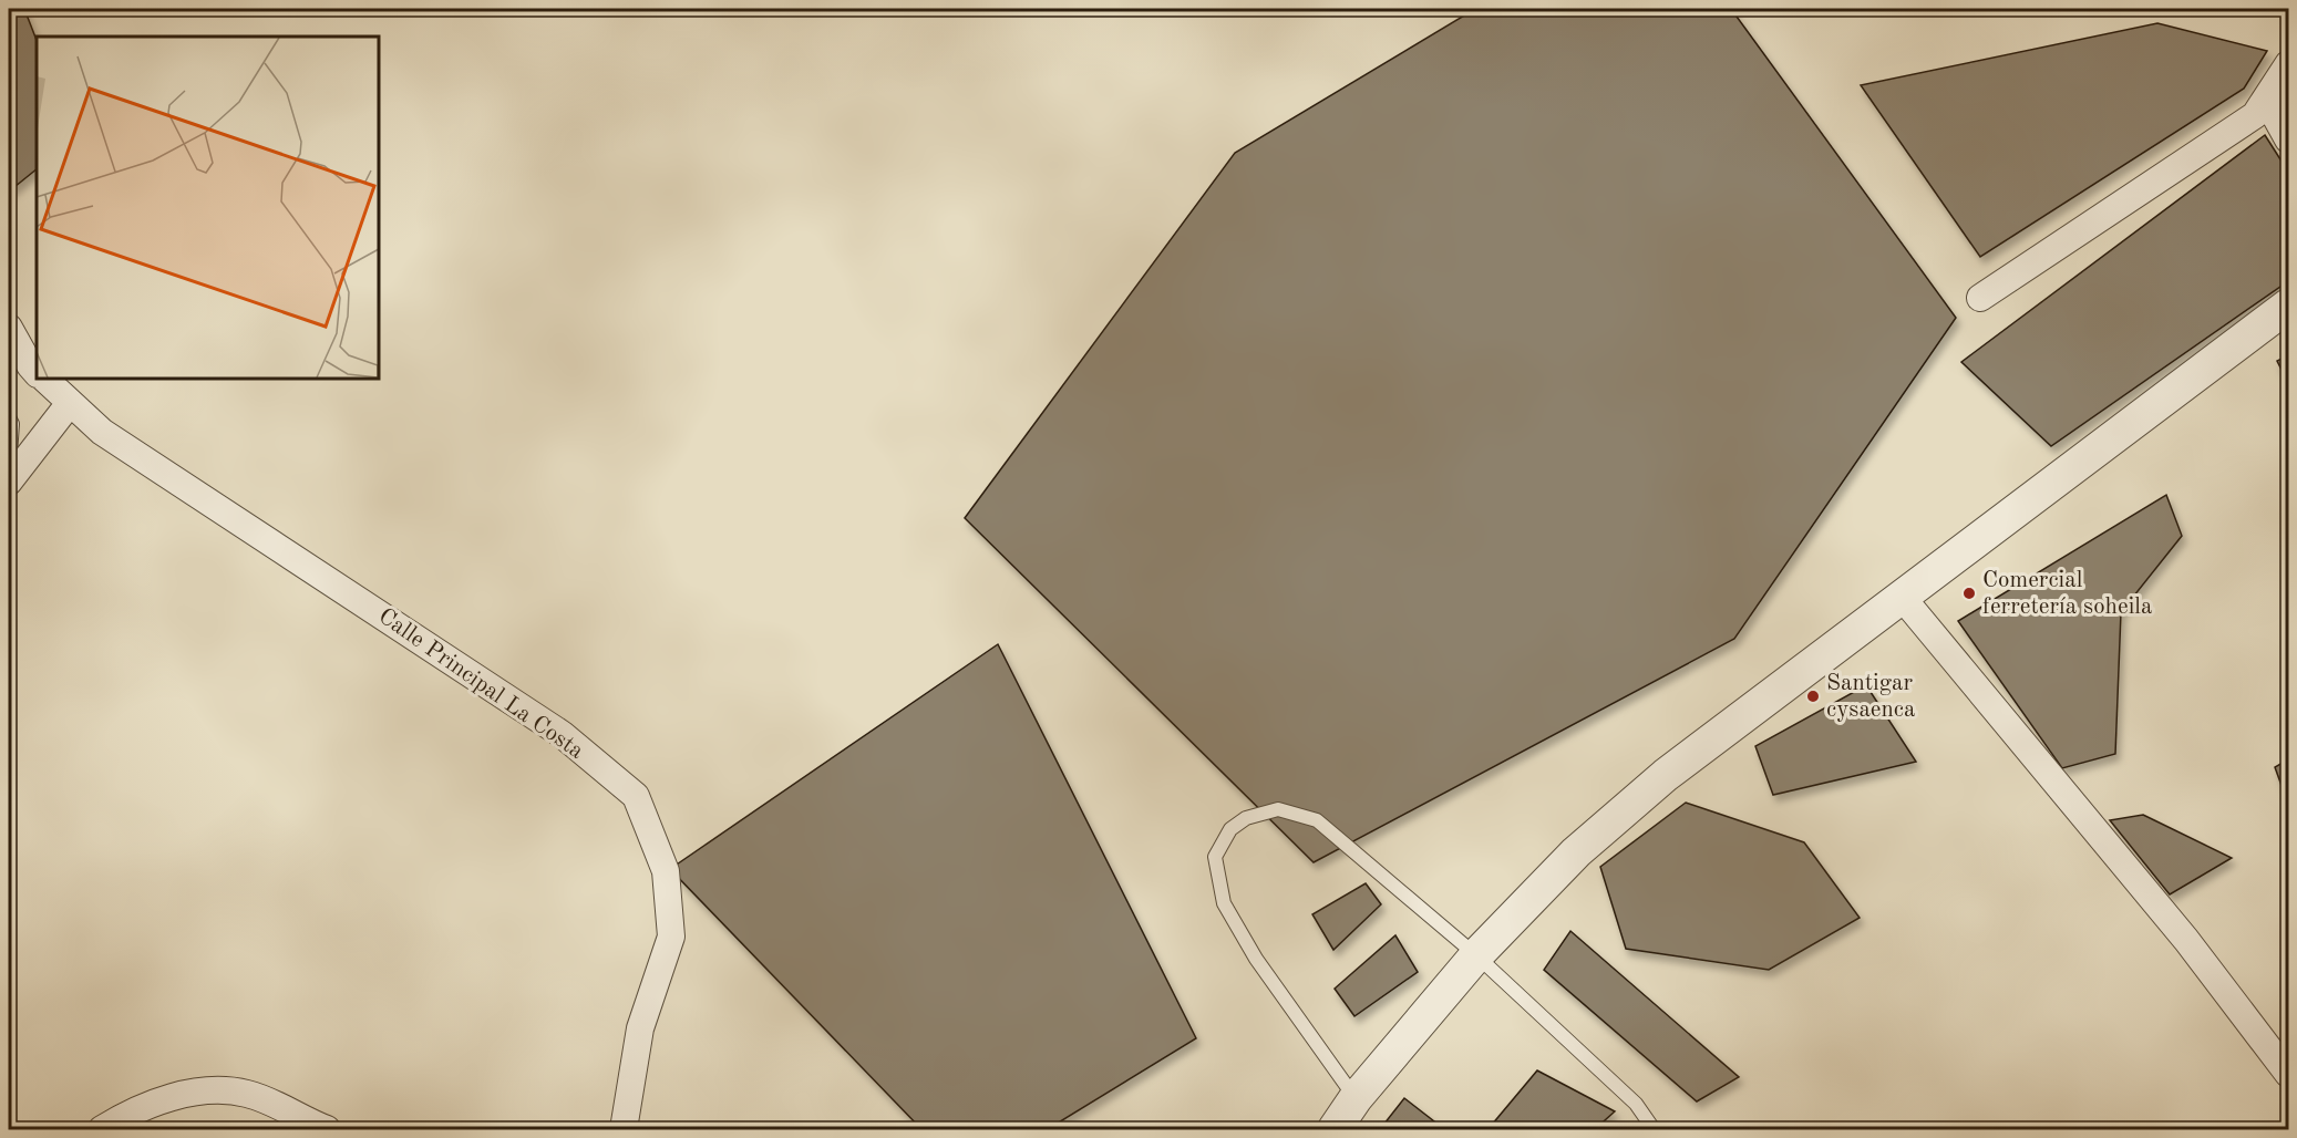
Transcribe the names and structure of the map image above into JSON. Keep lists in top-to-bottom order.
{
  "streets": {
    "street": ["Calle Principal La Costa"]
  },
  "places": ["Comercial ferretería soheila", "Santigar cysaenca"]
}
